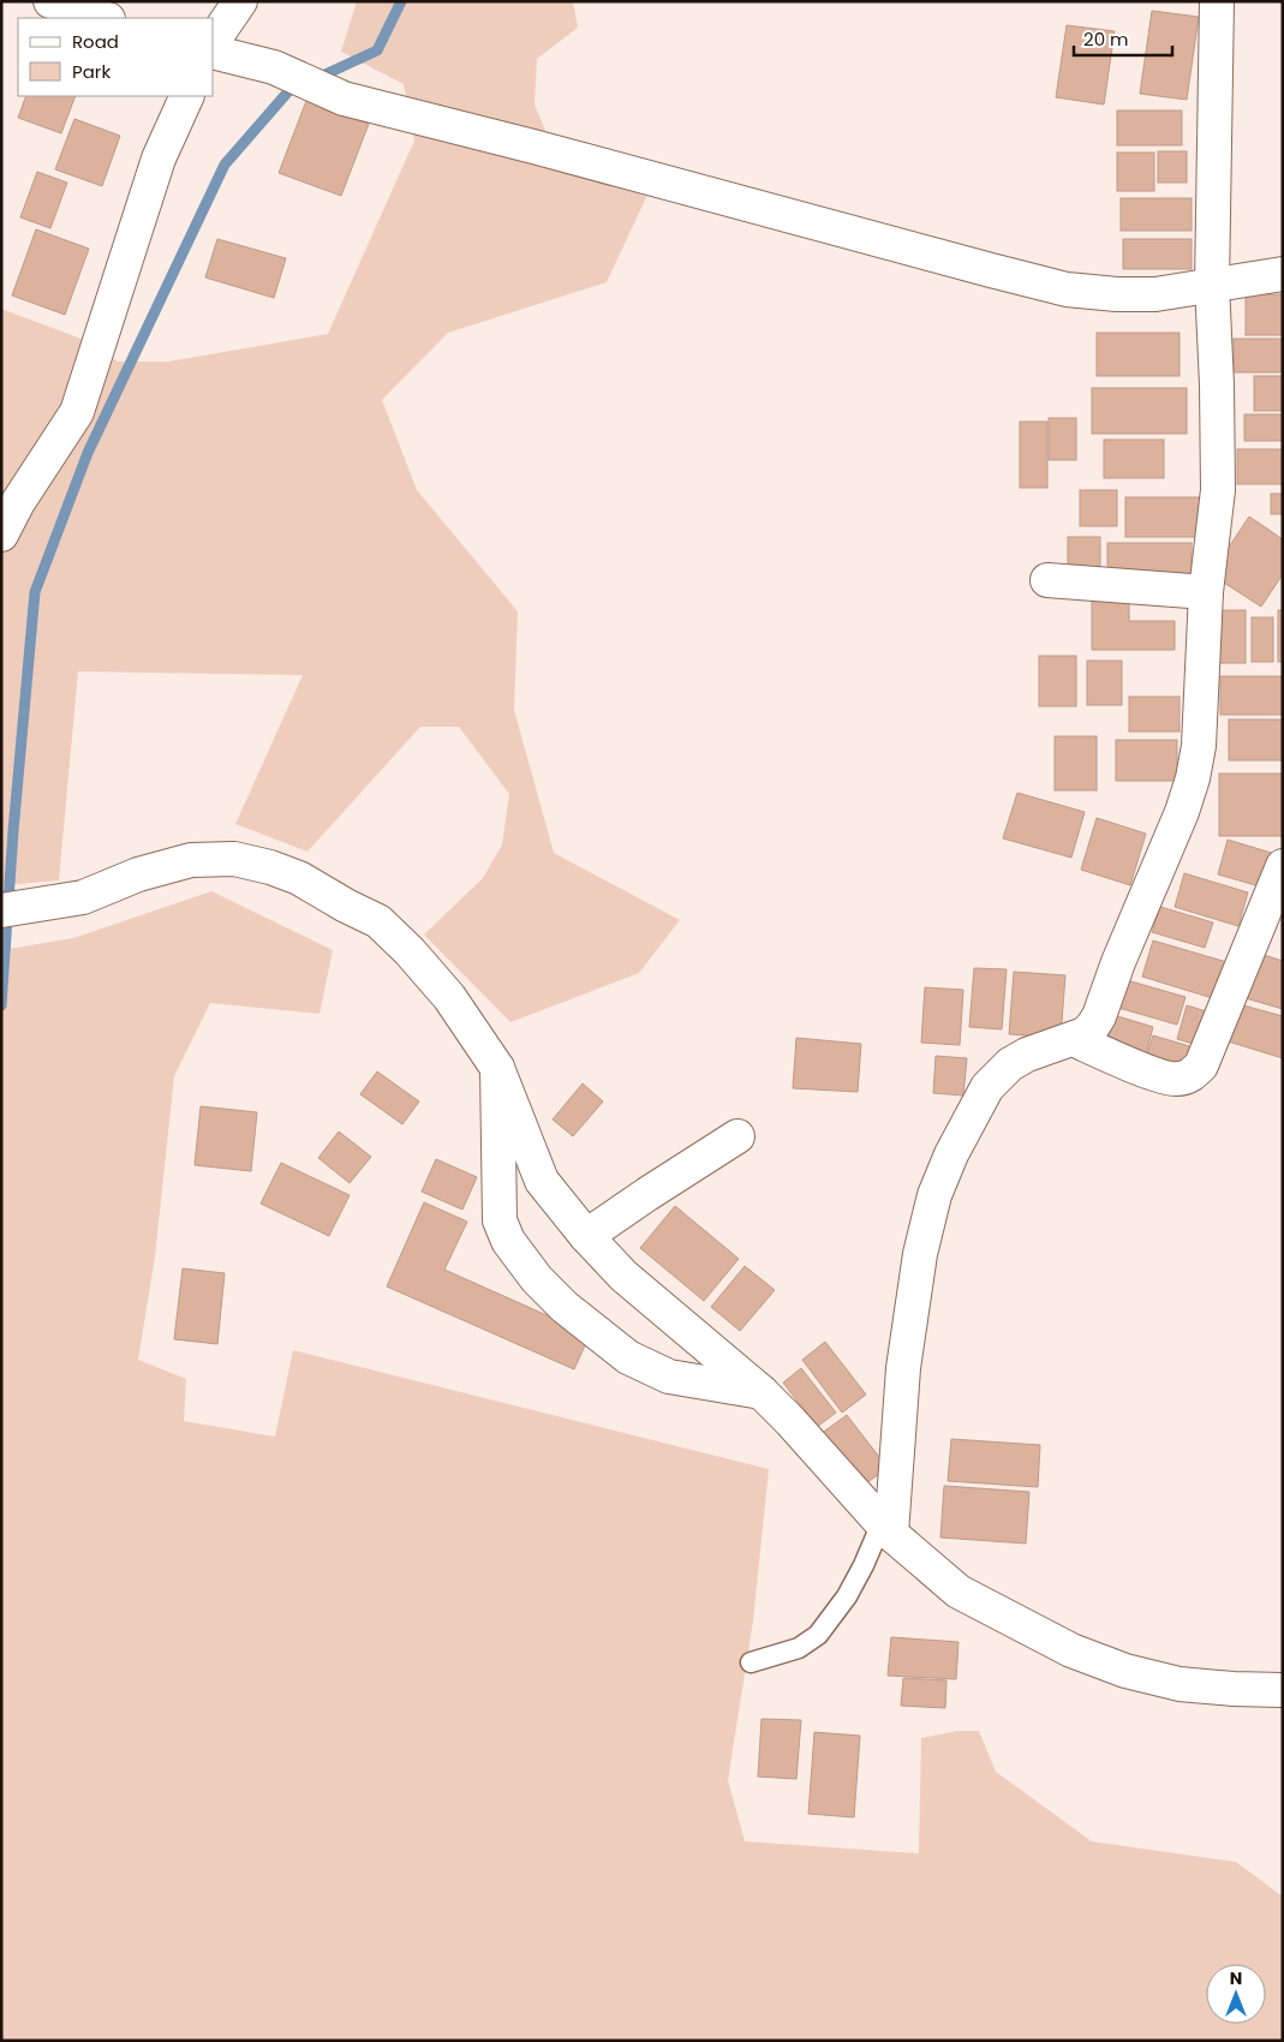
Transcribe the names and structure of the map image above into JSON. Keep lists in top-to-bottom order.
{
  "legend": ["Road", "Park"],
  "scale_bar": "20 m",
  "north": "top"
}
